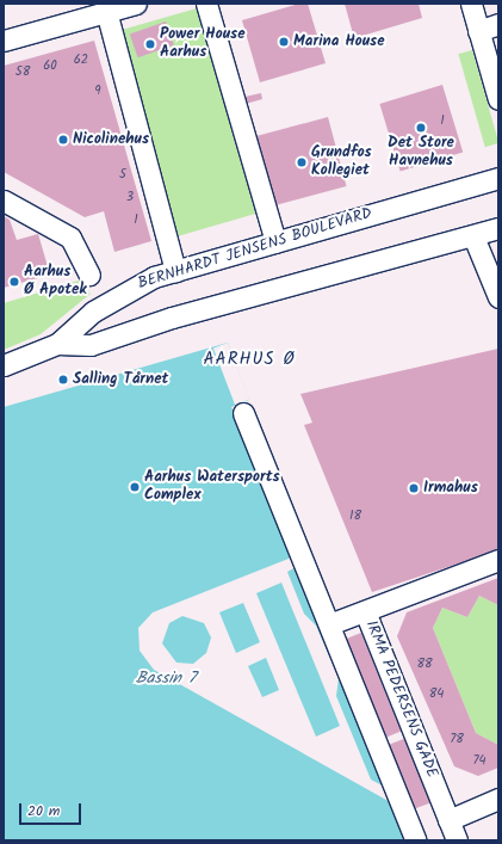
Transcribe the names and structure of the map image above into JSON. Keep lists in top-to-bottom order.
{
  "streets": {
    "street": ["BERNHARDT JENSENS BOULEVARD", "IRMA PEDERSENS GADE"]
  },
  "districts": ["AARHUS Ø"],
  "water": ["Bassin 7"],
  "places": [
    "Marina House",
    "Power House Aarhus",
    "Det Store Havnehus",
    "Nicolinehus",
    "Grundfos Kollegiet",
    "Aarhus Ø Apotek",
    "Salling Tårnet",
    "Aarhus Watersports Complex",
    "Irmahus"
  ],
  "house_numbers": [
    "62",
    "60",
    "58",
    "9",
    "1",
    "5",
    "3",
    "1",
    "18",
    "88",
    "84",
    "78",
    "74"
  ],
  "scale_bar": "20 m"
}
